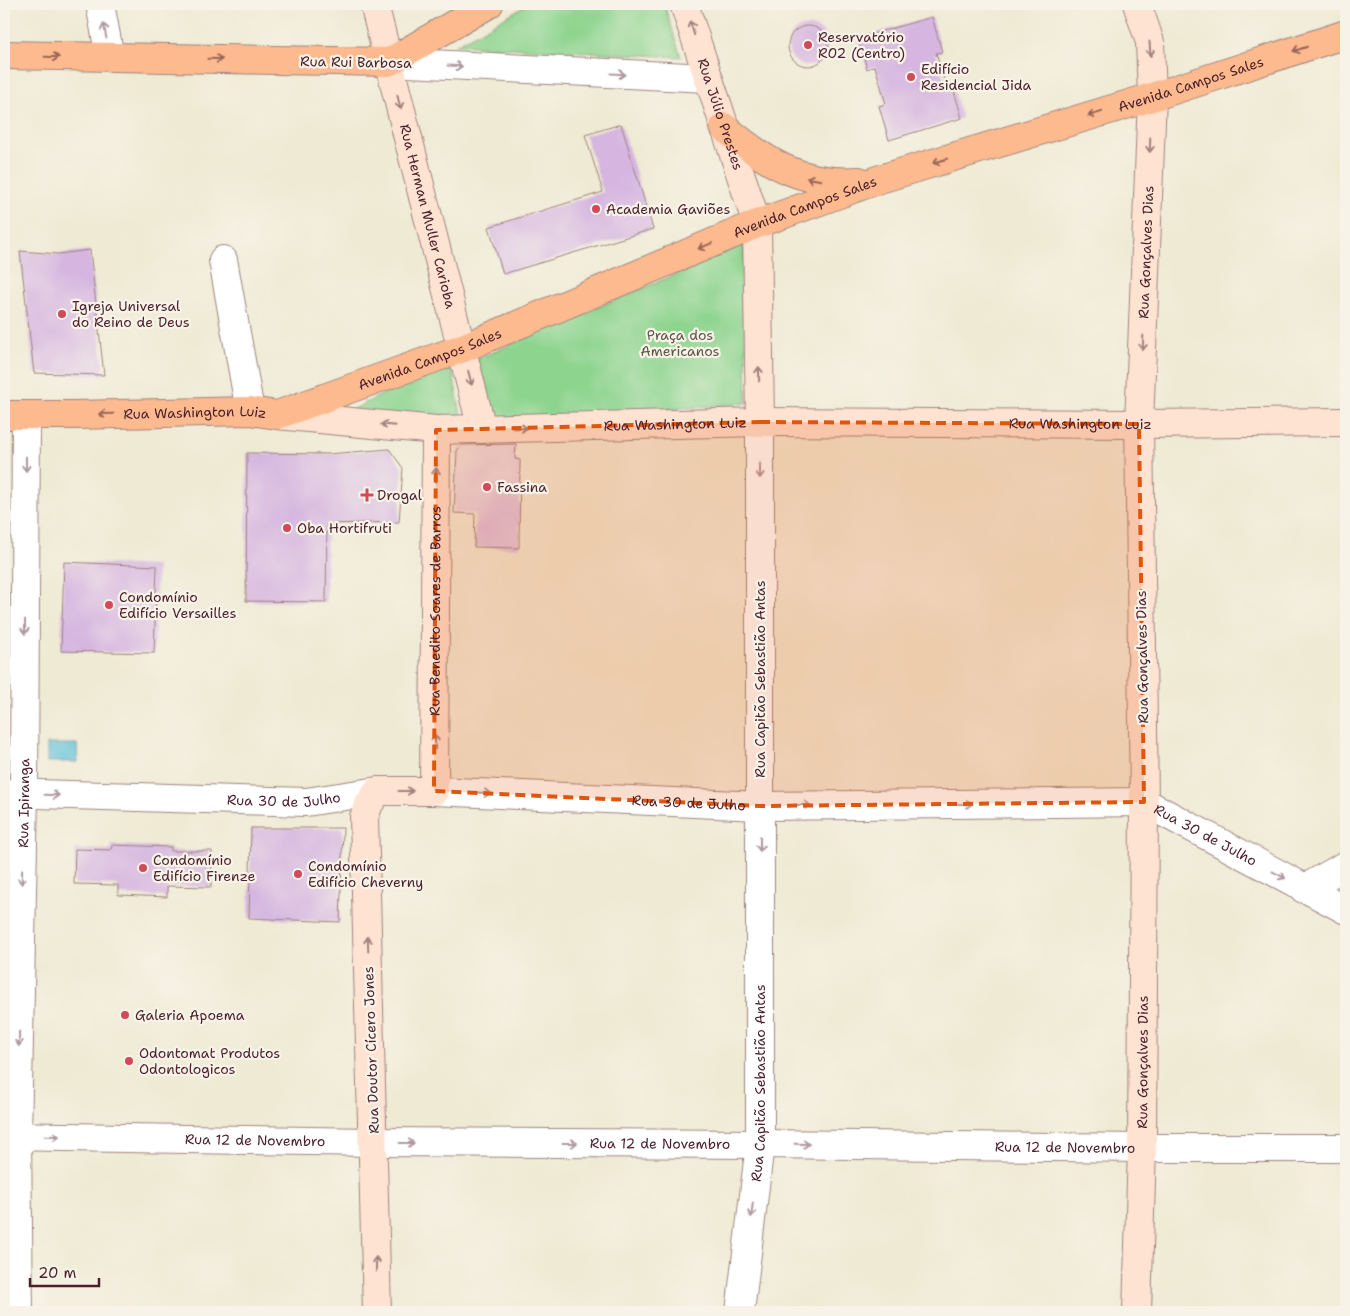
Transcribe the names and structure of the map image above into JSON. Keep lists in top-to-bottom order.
{
  "streets": {
    "main road": [
      "Rua Rui Barbosa",
      "Avenida Campos Sales",
      "Rua Júlio Prestes",
      "Rua Herman Muller Carioba",
      "Rua Gonçalves Dias",
      "Rua Washington Luiz",
      "Rua Benedito Soares de Barros",
      "Rua Capitão Sebastião Antas",
      "Rua 30 de Julho",
      "Rua Doutor Cícero Jones"
    ],
    "street": ["Rua Ipiranga", "Rua 12 de Novembro"]
  },
  "crossings": [
    ["Rua Rui Barbosa", "Rua Júlio Prestes"],
    ["Rua Rui Barbosa", "Rua Herman Muller Carioba"],
    ["Avenida Campos Sales", "Rua Júlio Prestes"],
    ["Avenida Campos Sales", "Rua Herman Muller Carioba"],
    ["Avenida Campos Sales", "Rua Gonçalves Dias"],
    ["Avenida Campos Sales", "Rua Washington Luiz"],
    ["Avenida Campos Sales", "Rua Capitão Sebastião Antas"],
    ["Rua Júlio Prestes", "Rua Capitão Sebastião Antas"],
    ["Rua Herman Muller Carioba", "Rua Washington Luiz"],
    ["Rua Gonçalves Dias", "Rua Washington Luiz"],
    ["Rua Gonçalves Dias", "Rua 30 de Julho"],
    ["Rua Gonçalves Dias", "Rua 12 de Novembro"],
    ["Rua Washington Luiz", "Rua Benedito Soares de Barros"],
    ["Rua Washington Luiz", "Rua Capitão Sebastião Antas"],
    ["Rua Washington Luiz", "Rua Ipiranga"],
    ["Rua Benedito Soares de Barros", "Rua 30 de Julho"],
    ["Rua Capitão Sebastião Antas", "Rua 30 de Julho"],
    ["Rua Capitão Sebastião Antas", "Rua 12 de Novembro"],
    ["Rua 30 de Julho", "Rua Ipiranga"],
    ["Rua 30 de Julho", "Rua Doutor Cícero Jones"],
    ["Rua Ipiranga", "Rua 12 de Novembro"],
    ["Rua Doutor Cícero Jones", "Rua 12 de Novembro"]
  ],
  "one_way": [
    "Rua Rui Barbosa",
    "Avenida Campos Sales",
    "Rua Herman Muller Carioba",
    "Rua Benedito Soares de Barros",
    "Rua 30 de Julho",
    "Rua Ipiranga",
    "Rua Doutor Cícero Jones",
    "Rua 12 de Novembro"
  ],
  "parks": ["Praça dos Americanos"],
  "places": {
    "other": [
      "Reservatório R02 (Centro)",
      "Edifício Residencial Jida",
      "Academia Gaviões",
      "Igreja Universal do Reino de Deus",
      "Fassina",
      "Oba Hortifruti",
      "Condomínio Edifício Versailles",
      "Condomínio Edifício Firenze",
      "Condomínio Edifício Cheverny",
      "Galeria Apoema",
      "Odontomat Produtos Odontologicos"
    ],
    "health": ["Drogal"]
  },
  "scale_bar": "20 m"
}
